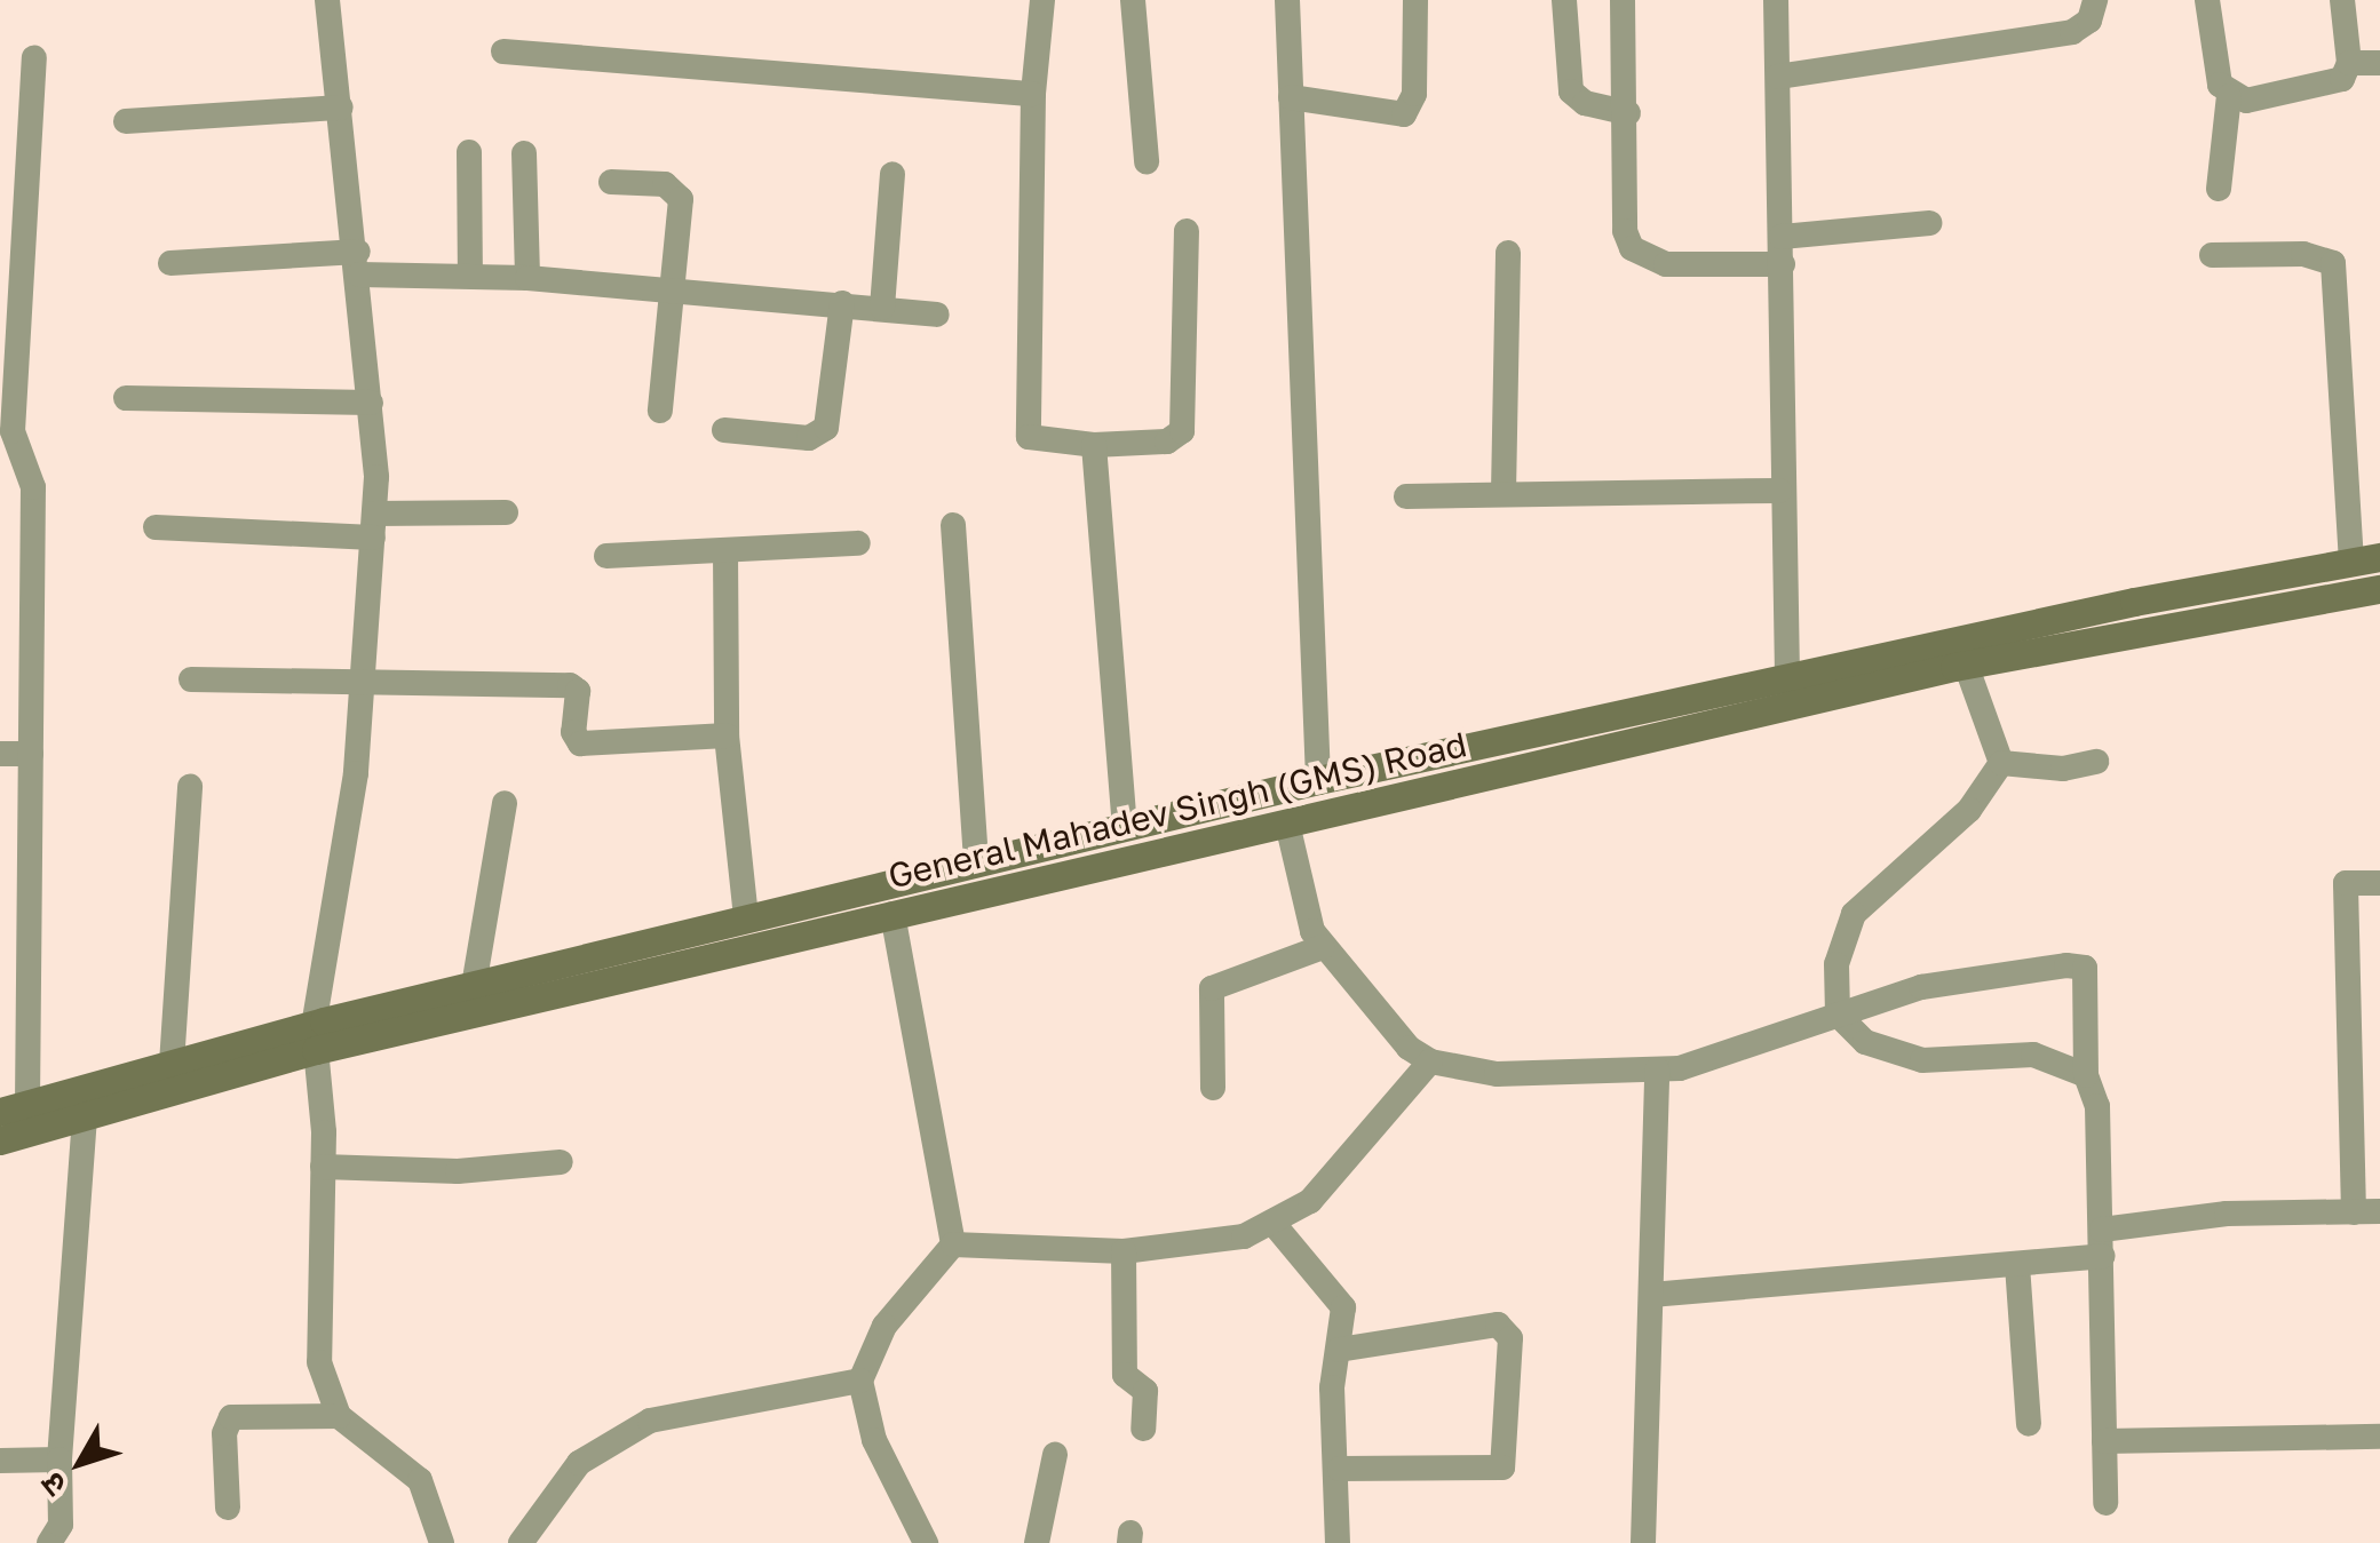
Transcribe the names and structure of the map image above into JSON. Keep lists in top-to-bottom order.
{
  "streets": {
    "street": ["General Mahadev Singh (GMS) Road"]
  },
  "north": "bottom left"
}
